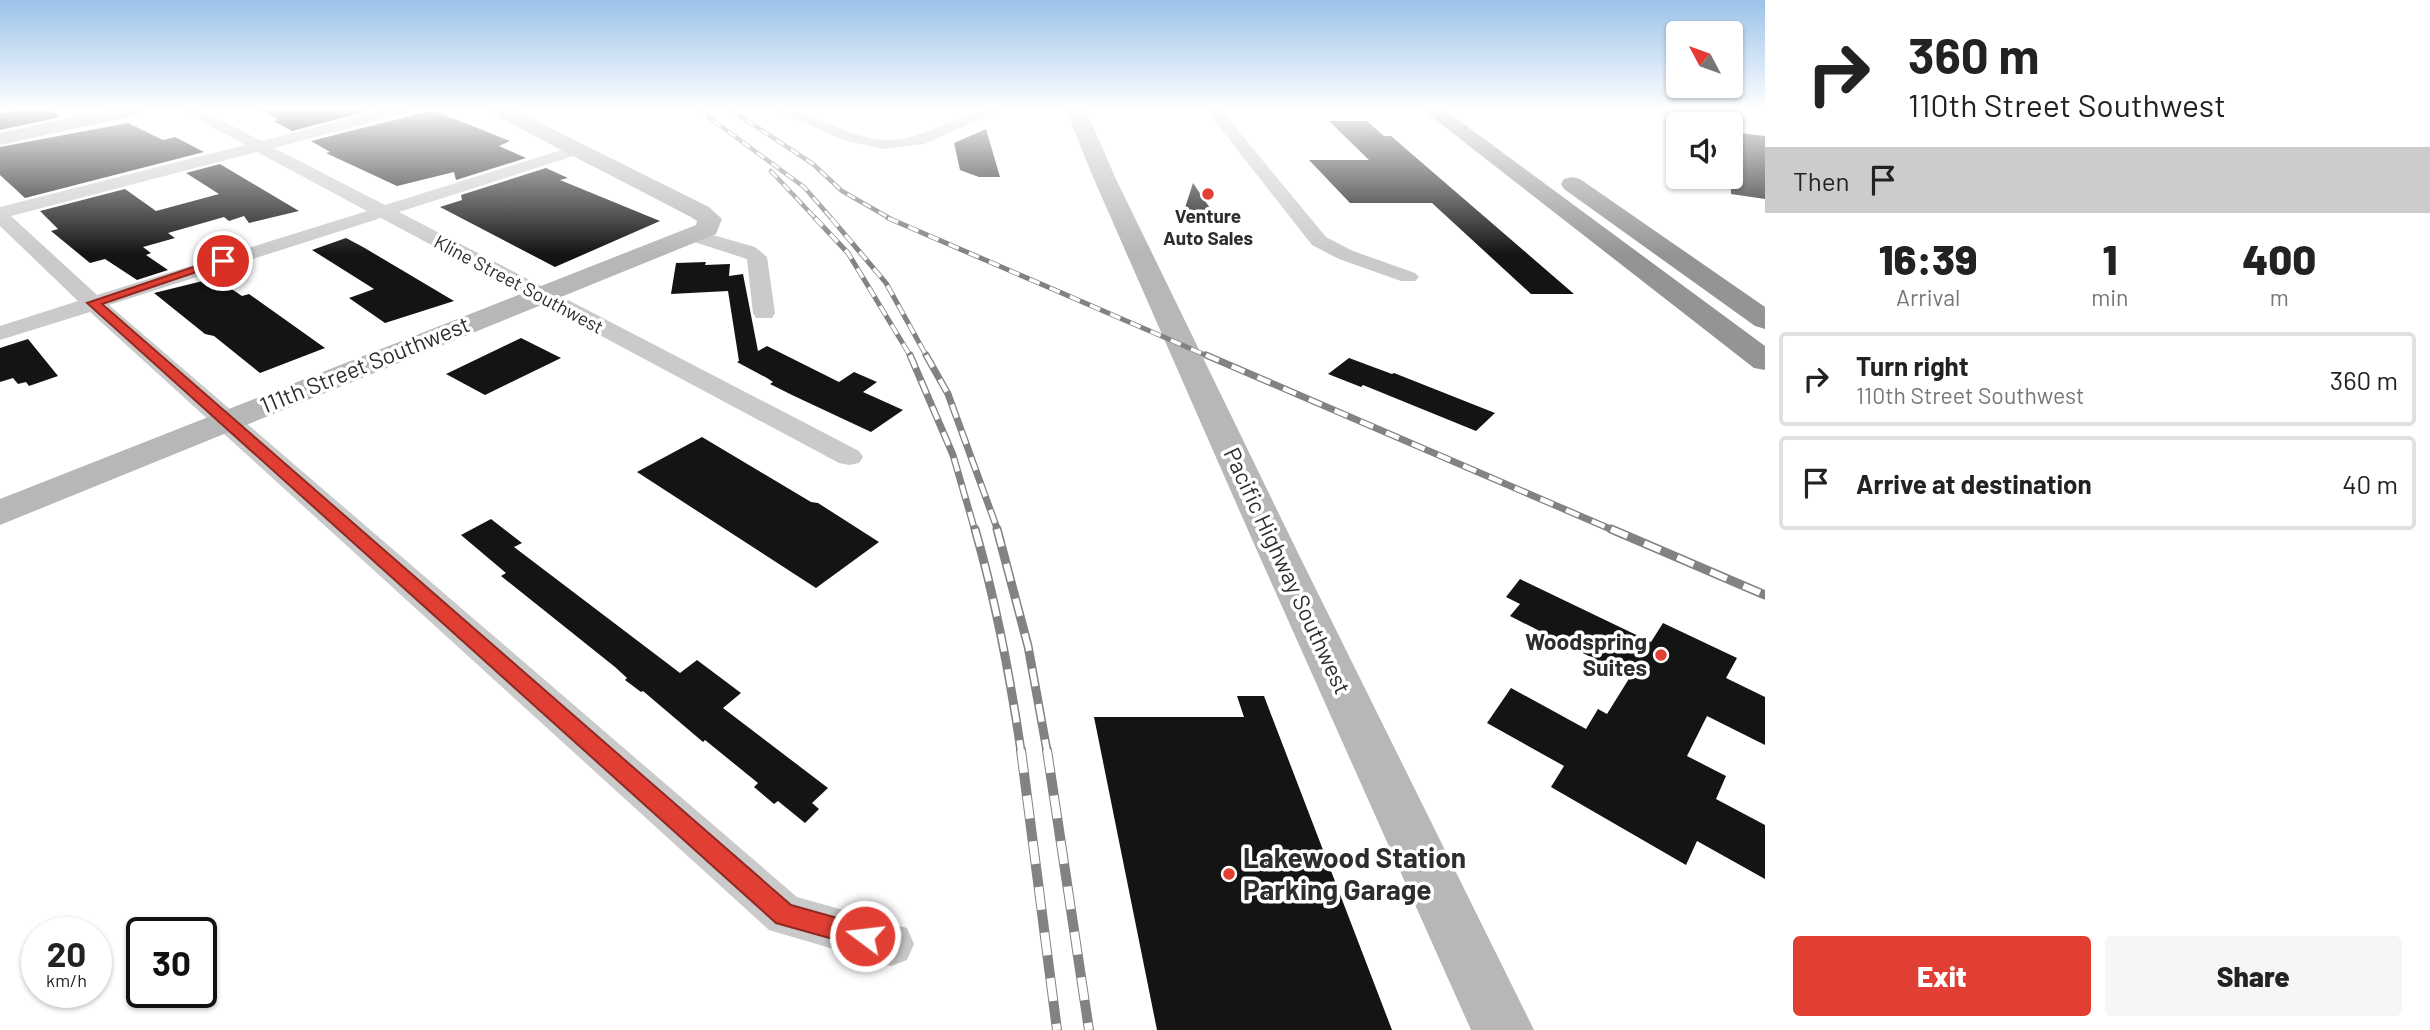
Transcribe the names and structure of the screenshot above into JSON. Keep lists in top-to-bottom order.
{
  "streets": {
    "street": ["Kline Street Southwest", "111th Street Southwest", "Pacific Highway Southwest"]
  },
  "crossings": [
    ["Kline Street Southwest", "111th Street Southwest"]
  ],
  "places": ["Venture Auto Sales", "Woodspring Suites", "Lakewood Station Parking Garage"],
  "north": "top left",
  "page": {
    "turn": ["360 m", "110th Street Southwest"],
    "then": "Then",
    "eta": [
      "16:39",
      "Arrival",
      "1",
      "min",
      "400",
      "m"
    ],
    "list": [
      {
        "name": "Turn right",
        "note": "110th Street Southwest",
        "value": "360 m"
      },
      {
        "name": "Arrive at destination",
        "value": "40 m"
      }
    ],
    "speed": "20 km/h",
    "limit": "30",
    "buttons": ["Exit", "Share"]
  }
}
